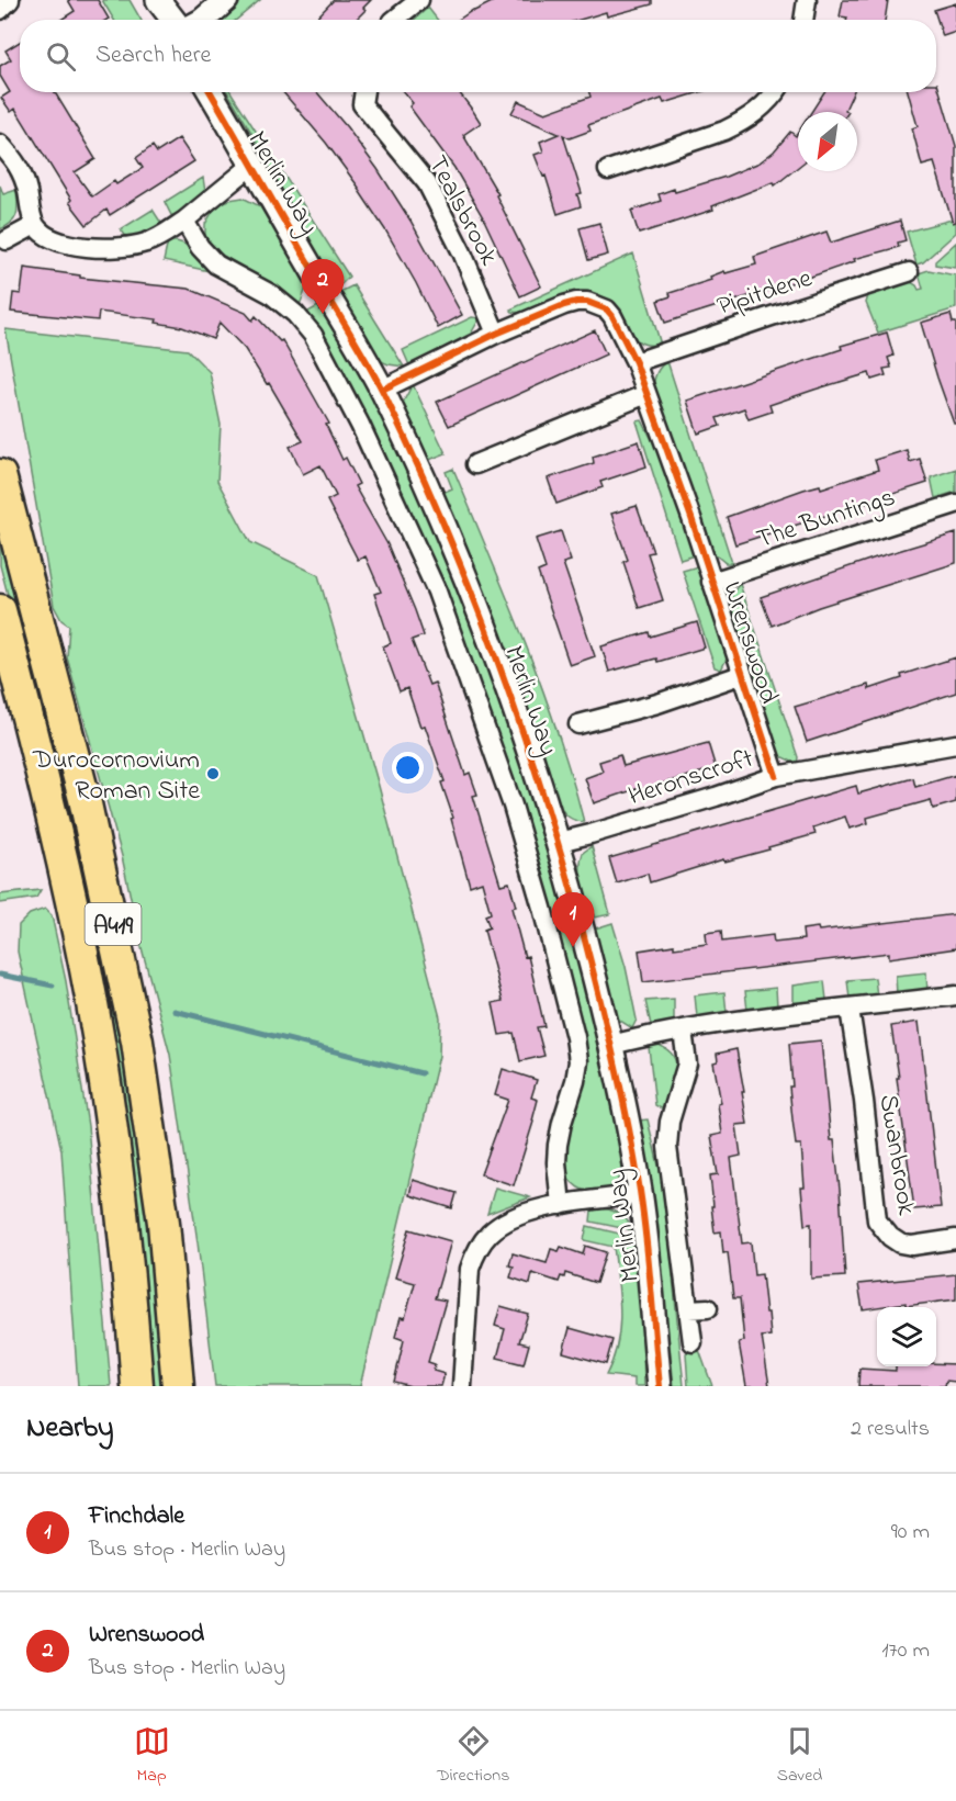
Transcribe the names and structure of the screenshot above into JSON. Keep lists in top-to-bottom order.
{
  "streets": {
    "highway": ["A419"],
    "street": [
      "Merlin Way",
      "Tealsbrook",
      "Pipitdene",
      "The Buntings",
      "Wrenswood",
      "Heronscroft",
      "Swanbrook"
    ]
  },
  "crossings": [
    ["Merlin Way", "Wrenswood"],
    ["Merlin Way", "Heronscroft"],
    ["Tealsbrook", "Wrenswood"],
    ["Pipitdene", "Wrenswood"],
    ["The Buntings", "Wrenswood"],
    ["Wrenswood", "Heronscroft"]
  ],
  "places": ["Durocornovium Roman Site"],
  "north": "bottom left",
  "page": {
    "search": "Search here",
    "pins": ["2", "1"],
    "heading": ["Nearby", "2 results"],
    "list": [
      {
        "mark": "1",
        "name": "Finchdale",
        "note": "Bus stop · Merlin Way",
        "value": "90 m"
      },
      {
        "mark": "2",
        "name": "Wrenswood",
        "note": "Bus stop · Merlin Way",
        "value": "170 m"
      }
    ],
    "nav": ["Map", "Directions", "Saved"]
  }
}
